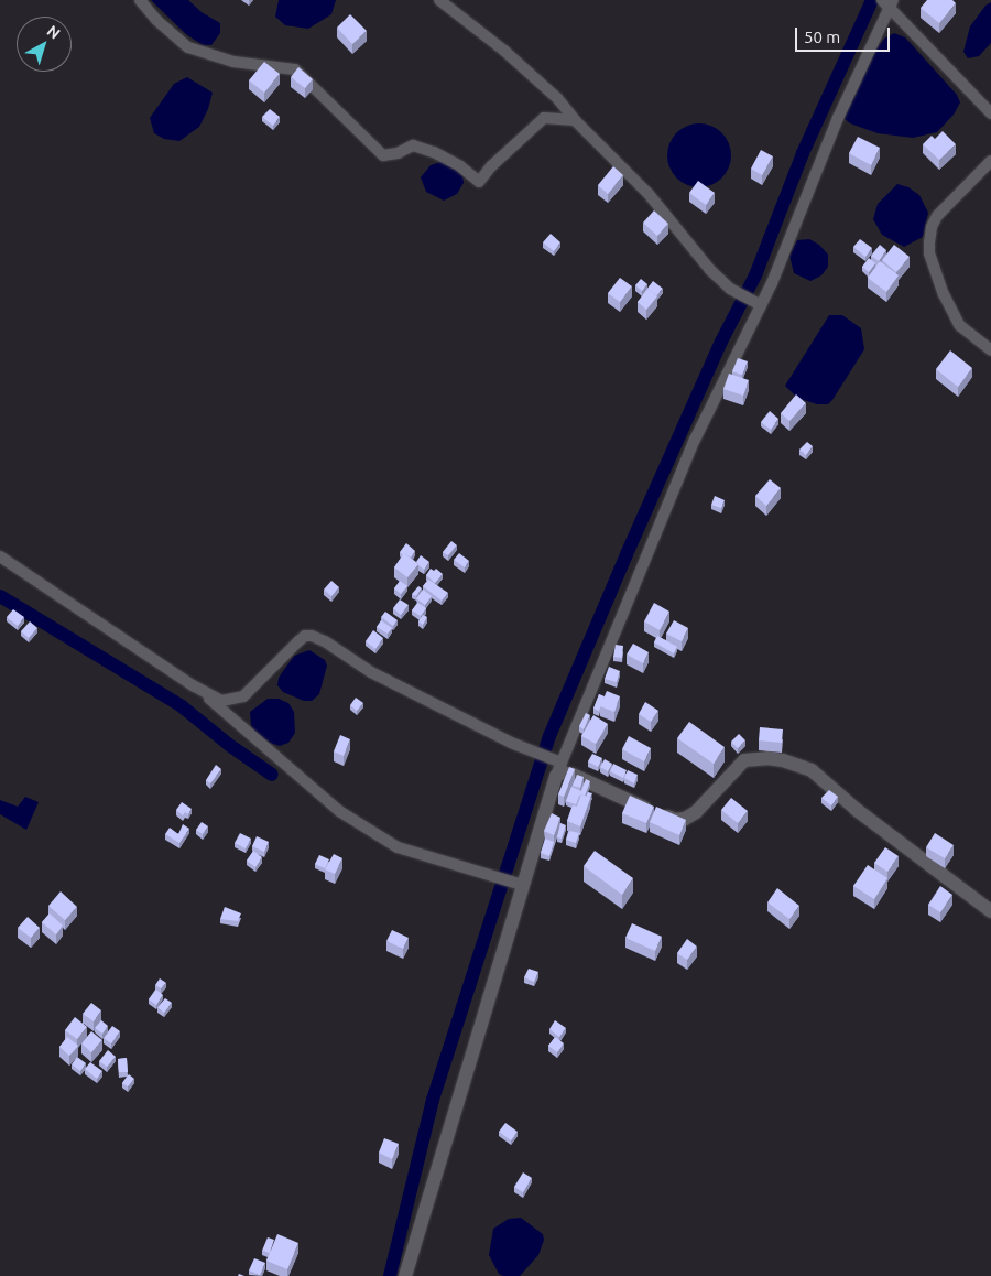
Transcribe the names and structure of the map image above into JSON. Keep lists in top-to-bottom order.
{
  "scale_bar": "50 m",
  "north": "top right"
}
